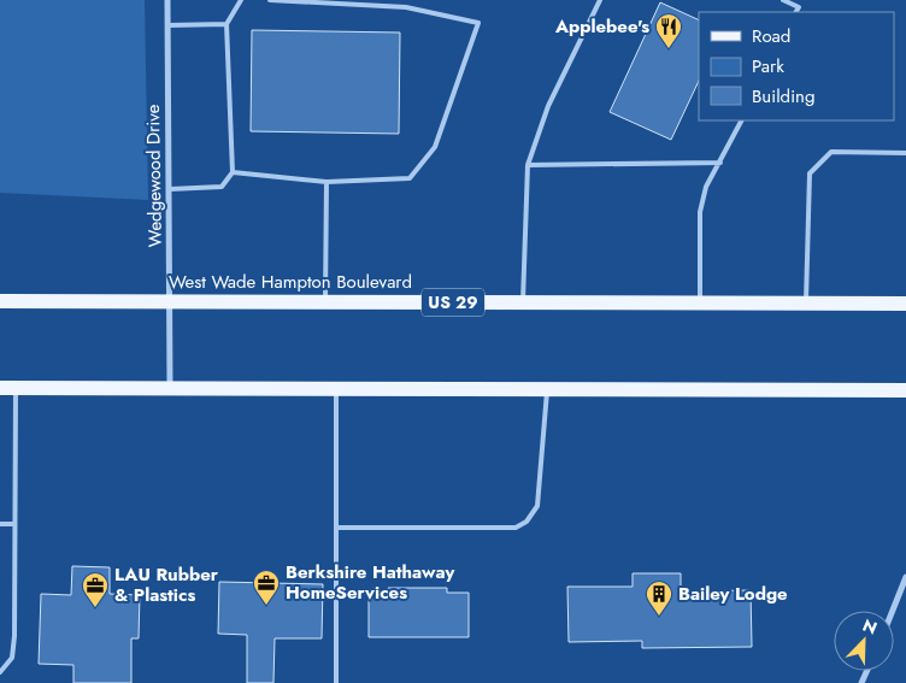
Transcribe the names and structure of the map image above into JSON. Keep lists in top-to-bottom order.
{
  "streets": {
    "main road": ["West Wade Hampton Boulevard", "US 29"],
    "street": ["Wedgewood Drive"]
  },
  "crossings": [
    ["Wedgewood Drive", "West Wade Hampton Boulevard"]
  ],
  "places": {
    "restaurant": ["Applebee's"],
    "office": ["Berkshire Hathaway HomeServices", "LAU Rubber & Plastics"],
    "building": ["Bailey Lodge"]
  },
  "legend": ["Road", "Park", "Building"],
  "north": "top right"
}
